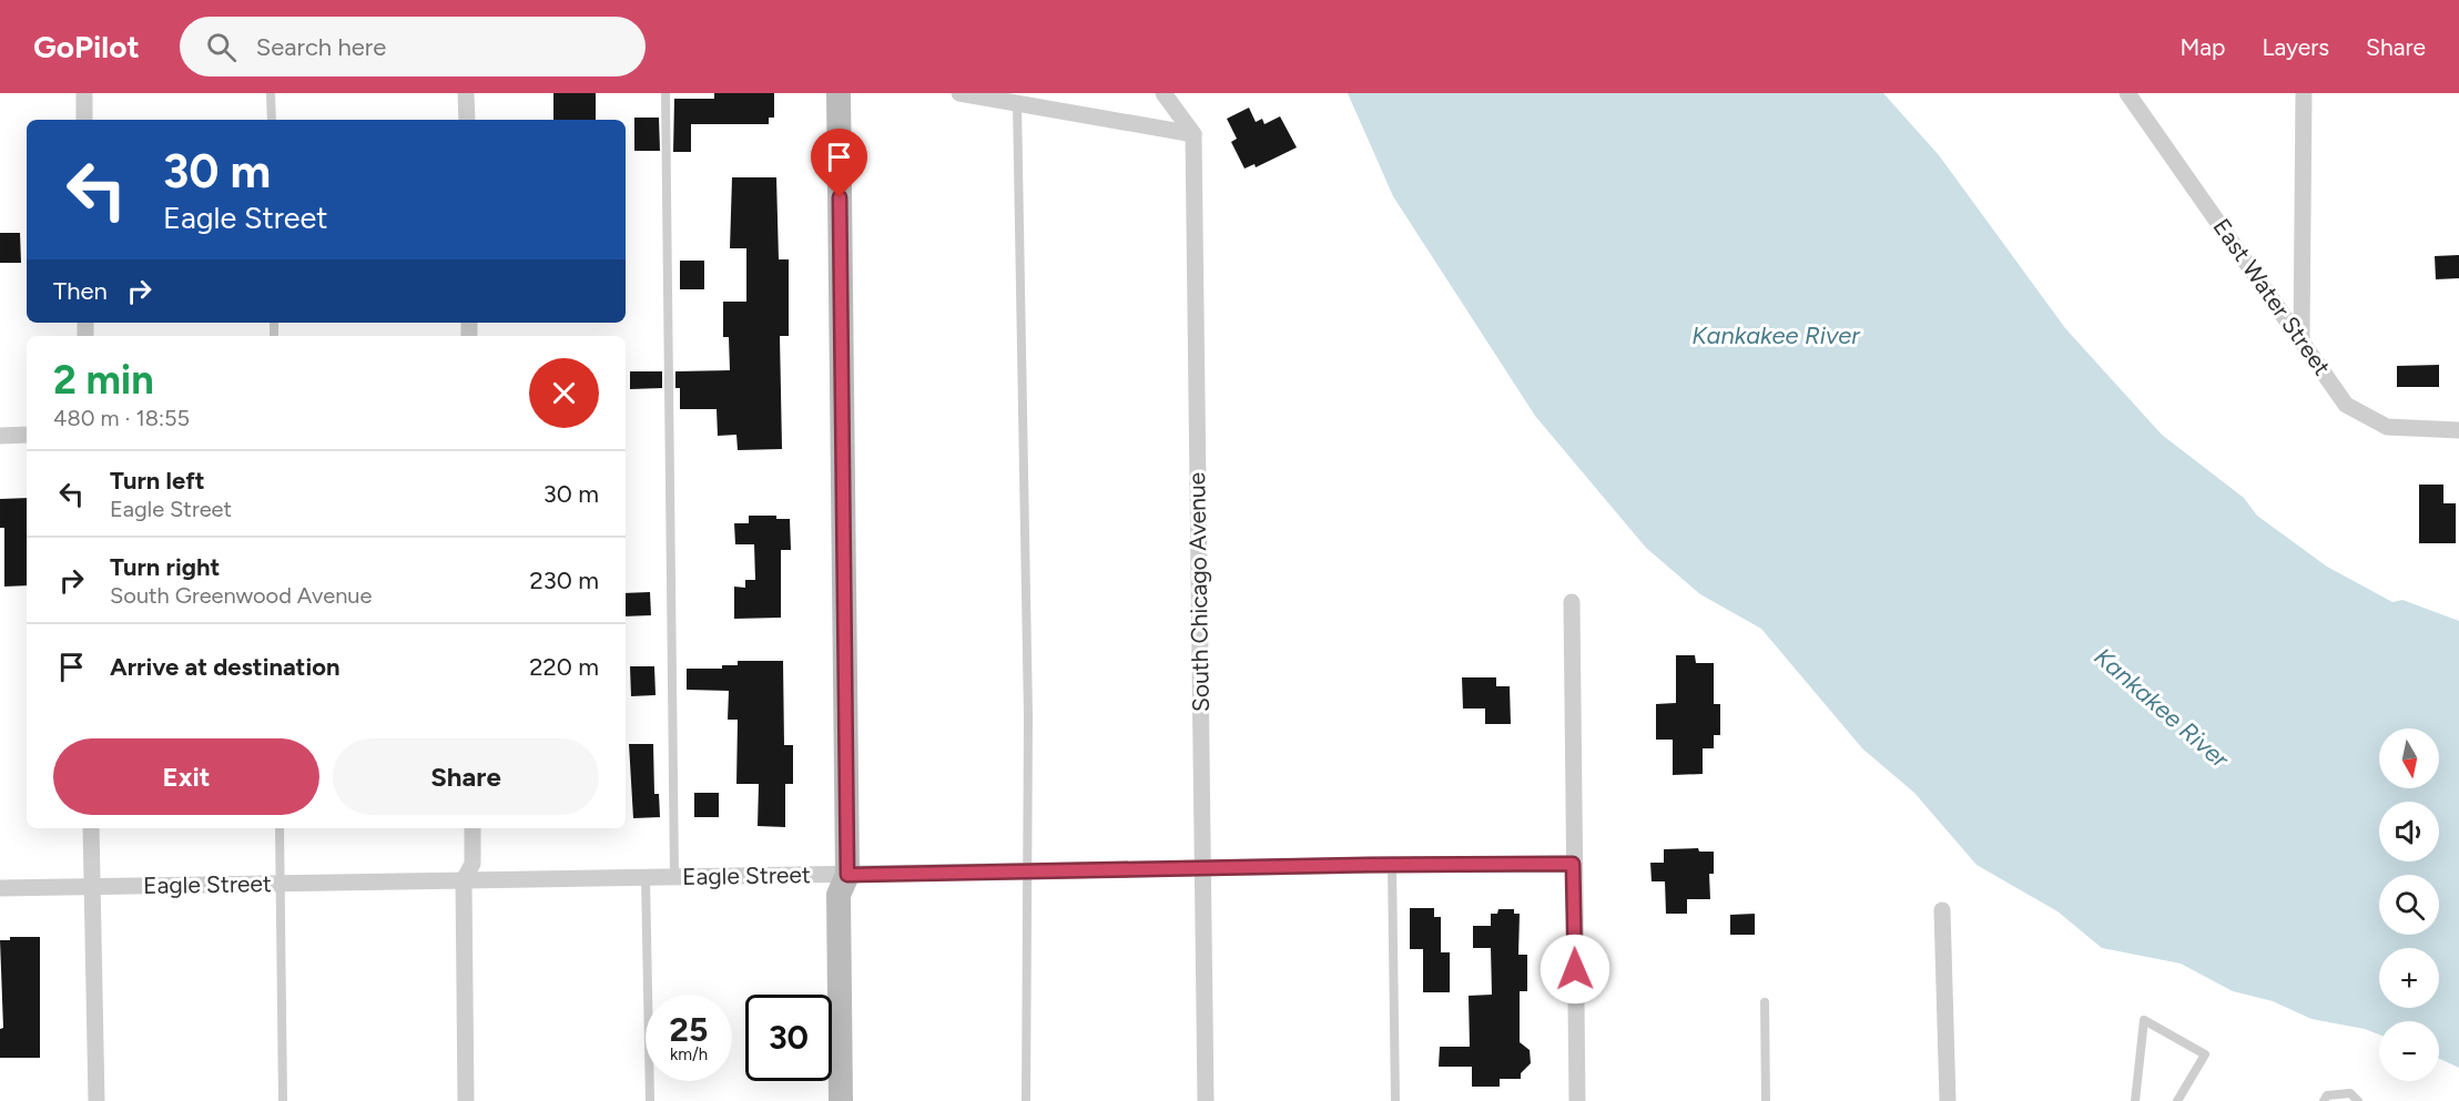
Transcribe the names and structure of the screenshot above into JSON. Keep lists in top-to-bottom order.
{
  "streets": {
    "street": ["East Water Street", "South Chicago Avenue", "Eagle Street"]
  },
  "crossings": [
    ["South Chicago Avenue", "Eagle Street"]
  ],
  "water": ["Kankakee River"],
  "north": "bottom",
  "page": {
    "header": "GoPilot",
    "search": "Search here",
    "nav": ["Map", "Layers", "Share"],
    "turn": ["30 m", "Eagle Street"],
    "then": "Then",
    "heading": ["2 min", "480 m · 18:55"],
    "list": [
      {
        "name": "Turn left",
        "note": "Eagle Street",
        "value": "30 m"
      },
      {
        "name": "Turn right",
        "note": "South Greenwood Avenue",
        "value": "230 m"
      },
      {
        "name": "Arrive at destination",
        "value": "220 m"
      }
    ],
    "buttons": ["Exit", "Share"],
    "map_buttons": ["+", "−"],
    "speed": "25 km/h",
    "limit": "30"
  }
}
